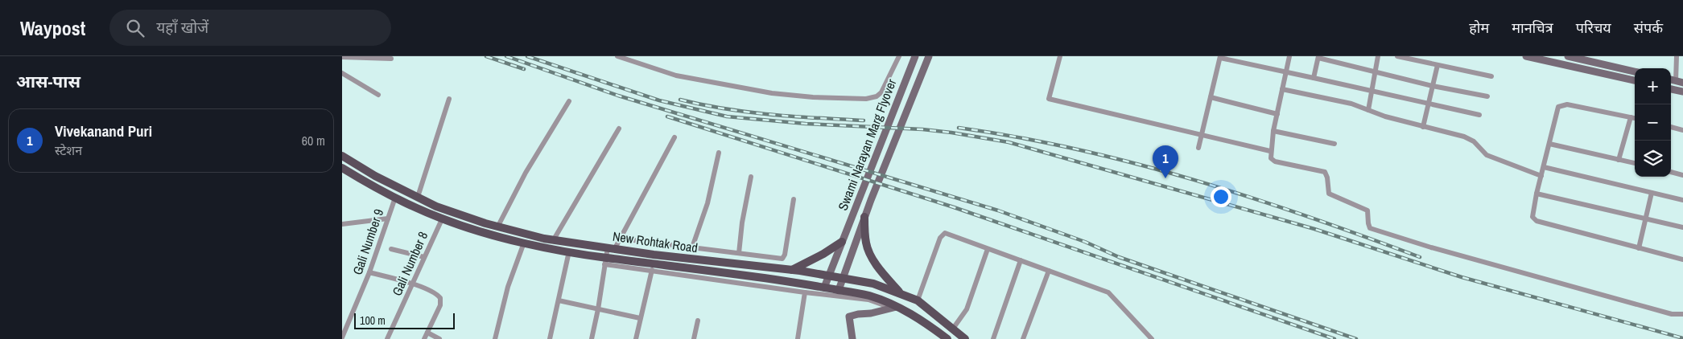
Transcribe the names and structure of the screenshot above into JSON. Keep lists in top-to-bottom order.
{
  "streets": {
    "main road": ["Swami Narayan Marg Flyover", "New Rohtak Road"],
    "street": ["Gali Number 9", "Gali Number 8"]
  },
  "crossings": [
    ["Swami Narayan Marg Flyover", "New Rohtak Road"],
    ["Gali Number 9", "New Rohtak Road"],
    ["New Rohtak Road", "Gali Number 8"]
  ],
  "scale_bar": "100 m",
  "page": {
    "header": "Waypost",
    "search": "यहाँ खोजें",
    "nav": [
      "होम",
      "मानचित्र",
      "परिचय",
      "संपर्क"
    ],
    "heading": "आस-पास",
    "map_buttons": ["+", "−"],
    "list": [
      {
        "mark": "1",
        "name": "Vivekanand Puri",
        "note": "स्टेशन",
        "value": "60 m"
      }
    ],
    "pins": "1",
    "scale": "100 m"
  }
}
